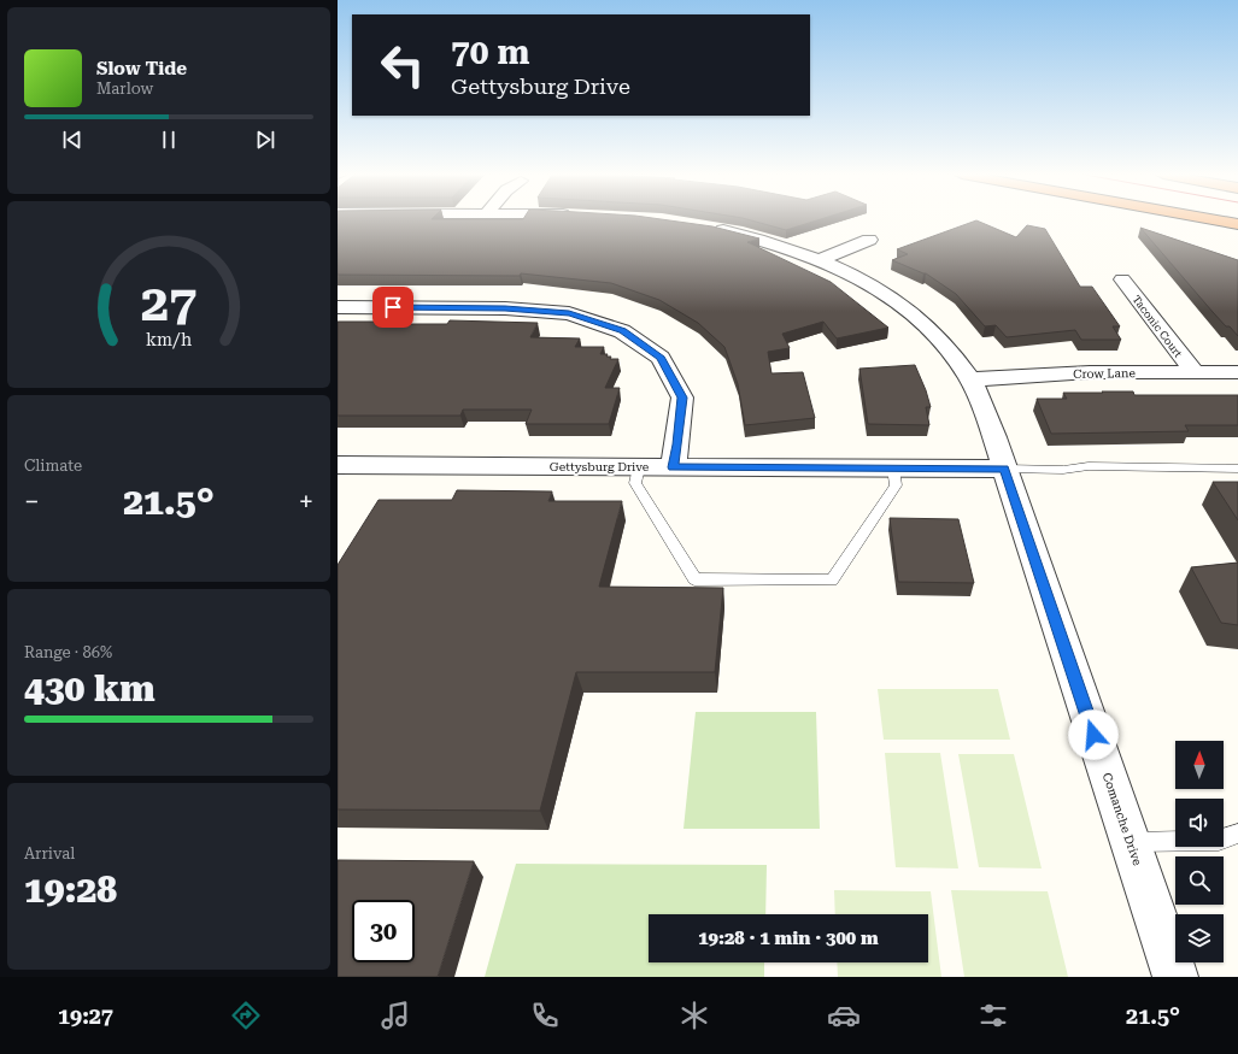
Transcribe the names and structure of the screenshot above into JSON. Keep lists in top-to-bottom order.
{
  "streets": {
    "street": [
      "Taconic Court",
      "Crow Lane",
      "Gettysburg Drive",
      "Comanche Drive"
    ]
  },
  "crossings": [
    ["Taconic Court", "Crow Lane"],
    ["Crow Lane", "Comanche Drive"],
    ["Gettysburg Drive", "Comanche Drive"]
  ],
  "north": "top",
  "page": {
    "turn": ["70 m", "Gettysburg Drive"],
    "song": ["Slow Tide", "Marlow"],
    "tile": [
      "Climate",
      ["Range · 86%", "430 km"],
      ["Arrival", "19:28"]
    ],
    "heat": ["−", "21.5°", "+"],
    "limit": "30",
    "trip": "19:28 · 1 min · 300 m",
    "tabs": ["19:27", "21.5°"],
    "gauge": ["27", "km/h"]
  }
}
